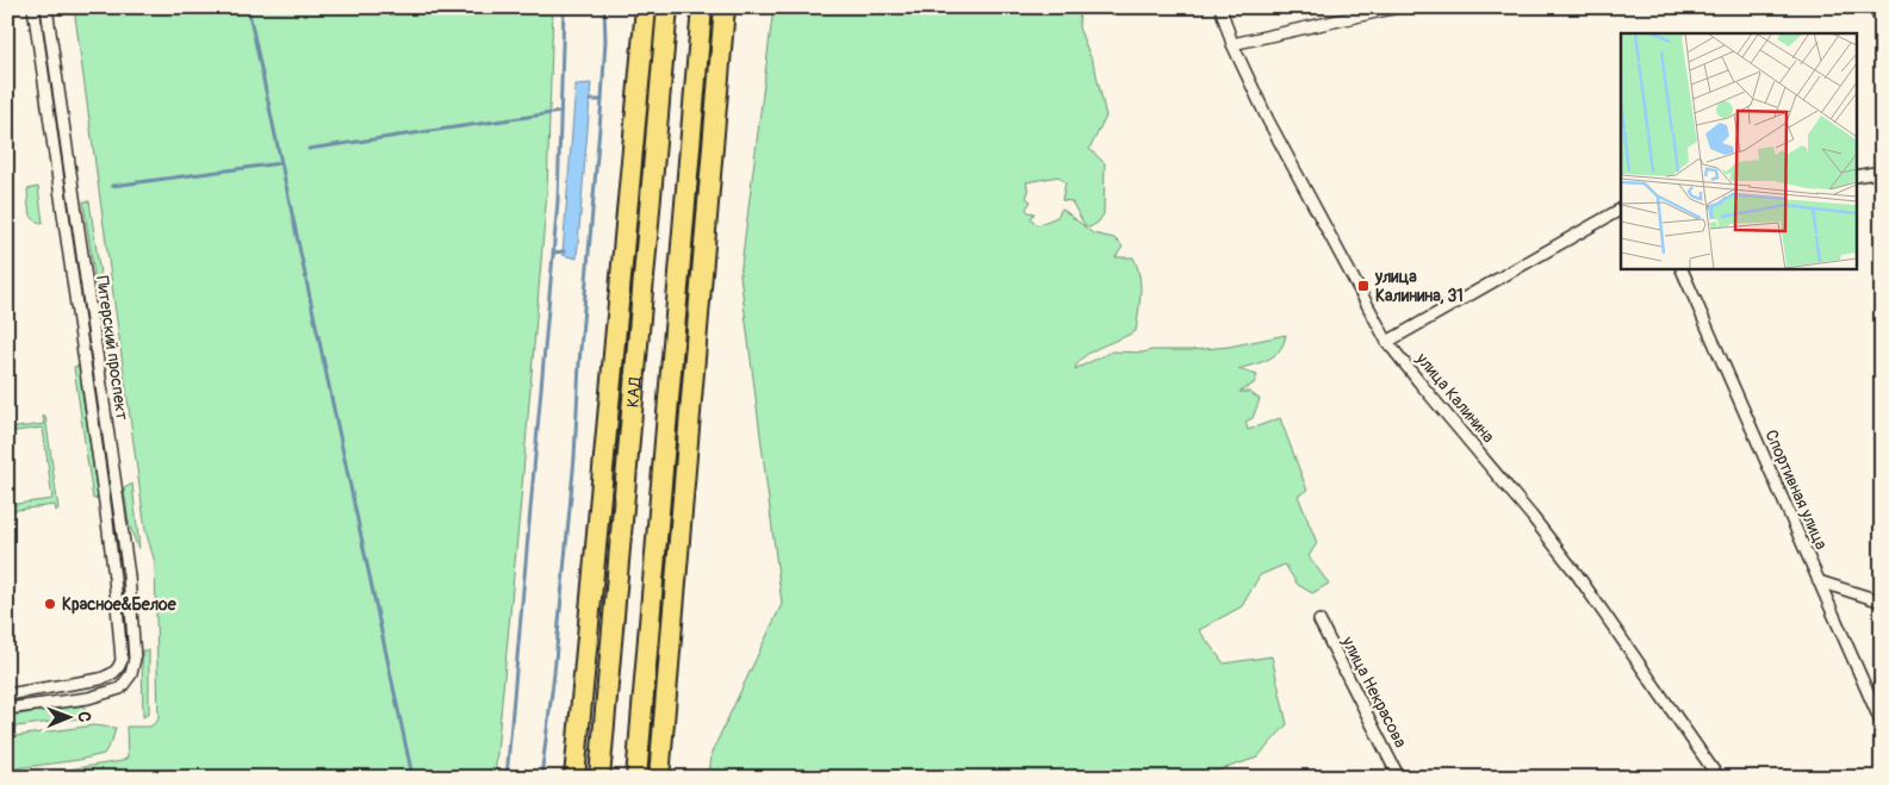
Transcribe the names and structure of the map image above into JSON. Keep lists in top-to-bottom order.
{
  "streets": {
    "highway": ["КАД"],
    "street": [
      "Питерский проспект",
      "улица Калинина",
      "Спортивная улица",
      "улица Некрасова"
    ]
  },
  "places": {
    "transit": ["улица Калинина, 31"],
    "other": ["Красное&Белое"]
  },
  "north": "right"
}
